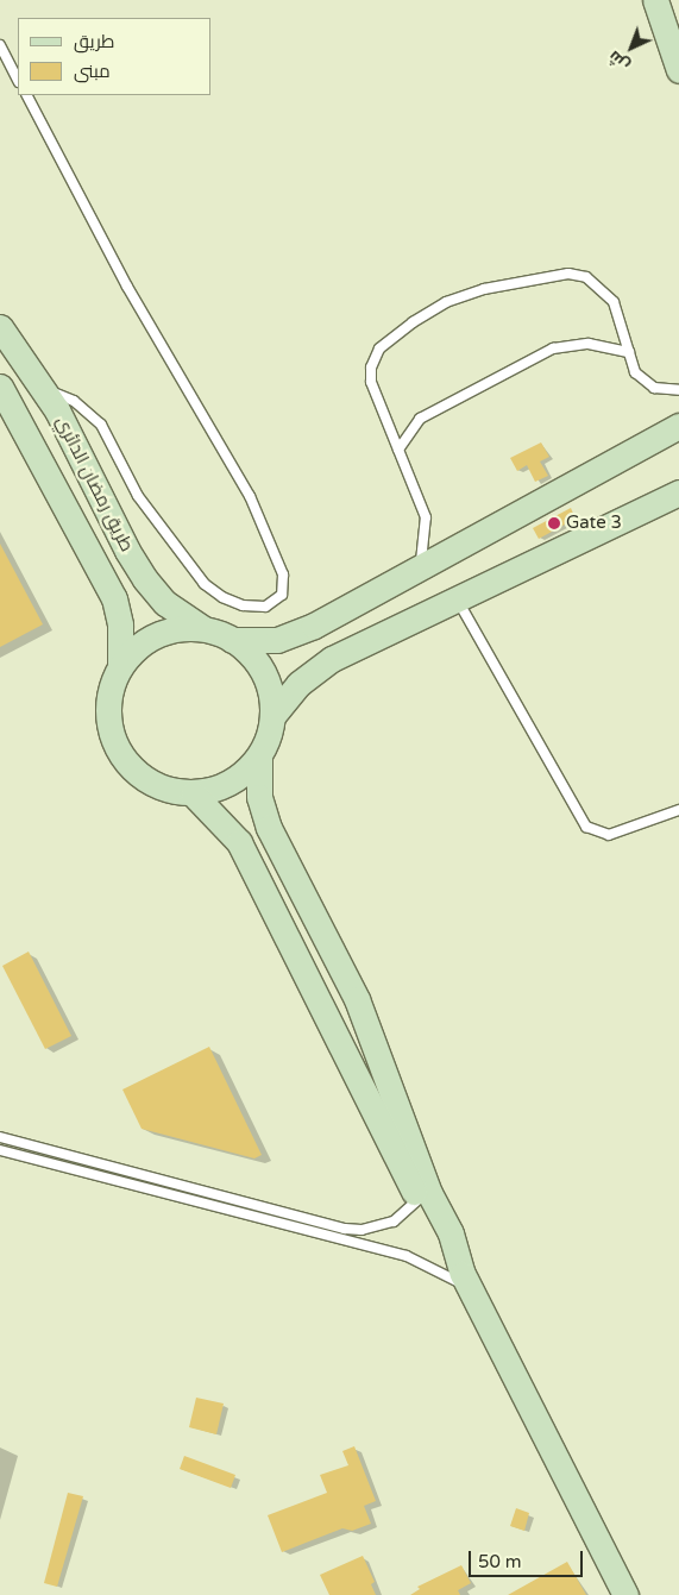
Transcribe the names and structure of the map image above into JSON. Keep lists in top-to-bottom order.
{
  "streets": {
    "street": ["طريق رمضان الدائري"]
  },
  "places": ["Gate 3"],
  "legend": ["طريق", "مبنى"],
  "scale_bar": "50 m",
  "north": "bottom left"
}
